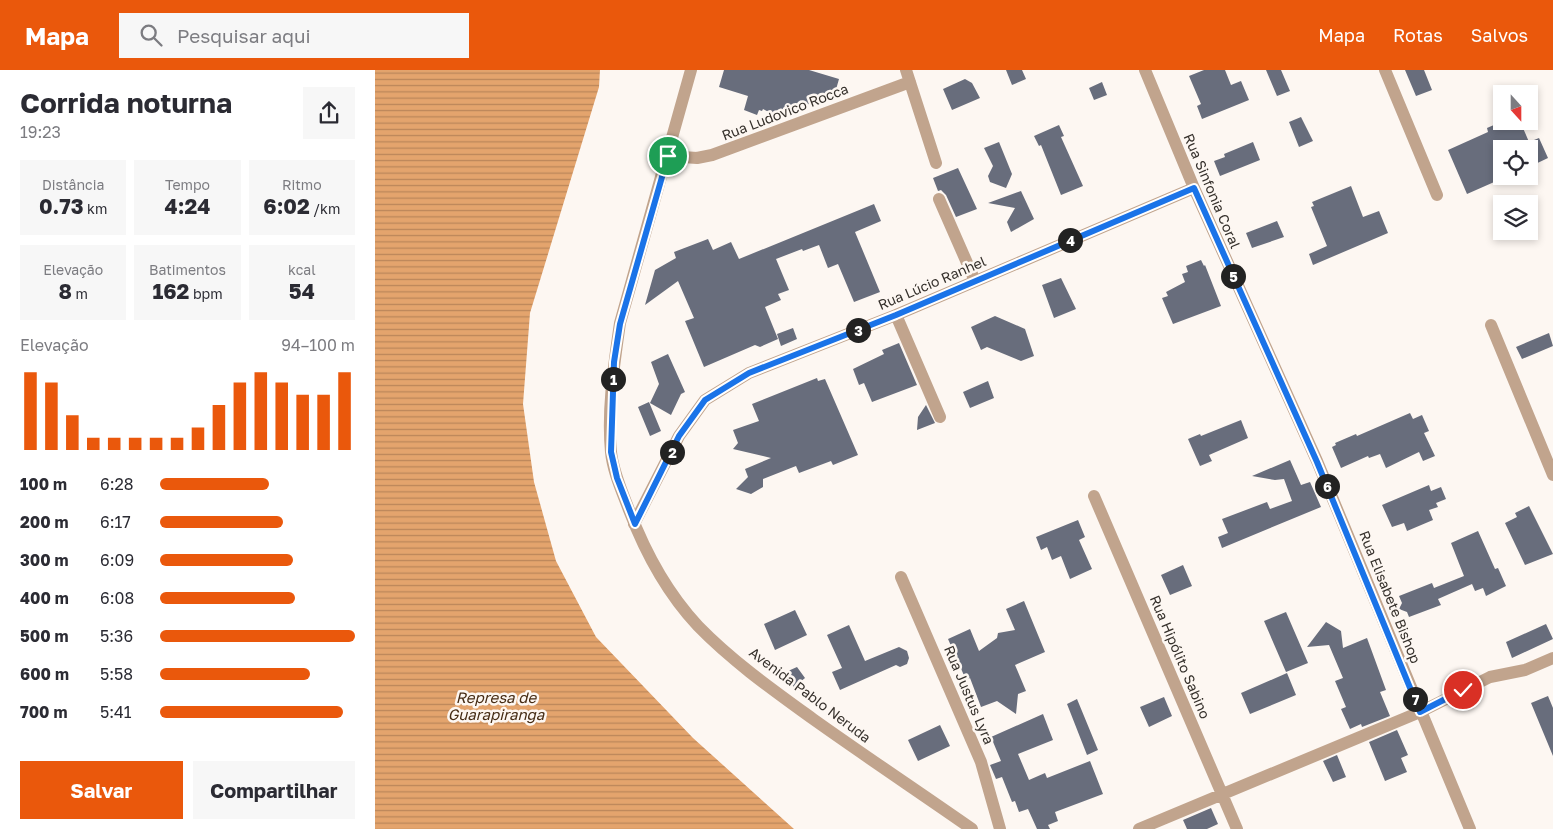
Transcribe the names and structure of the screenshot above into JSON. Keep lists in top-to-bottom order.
{
  "streets": {
    "street": [
      "Rua Ludovico Rocca",
      "Rua Sinfonia Coral",
      "Rua Lúcio Ranhel",
      "Rua Elisabete Bishop",
      "Rua Hipólito Sabino",
      "Avenida Pablo Neruda",
      "Rua Justus Lyra"
    ]
  },
  "crossings": [
    ["Rua Ludovico Rocca", "Avenida Pablo Neruda"],
    ["Rua Sinfonia Coral", "Rua Lúcio Ranhel"],
    ["Rua Sinfonia Coral", "Rua Elisabete Bishop"],
    ["Rua Lúcio Ranhel", "Avenida Pablo Neruda"]
  ],
  "water": ["Represa de Guarapiranga"],
  "north": "bottom",
  "page": {
    "header": "Mapa",
    "search": "Pesquisar aqui",
    "nav": ["Mapa", "Rotas", "Salvos"],
    "heading": ["Corrida noturna", "19:23"],
    "stats": [
      ["Distância", "0.73 km"],
      ["Tempo", "4:24"],
      ["Ritmo", "6:02 /km"],
      ["Elevação", "8 m"],
      ["Batimentos", "162 bpm"],
      ["kcal", "54"]
    ],
    "pins": [
      "4",
      "5",
      "3",
      "1",
      "2",
      "6",
      "7"
    ],
    "chart": ["Elevação", "94–100 m"],
    "list": [
      {
        "name": "100 m",
        "note": "6:28"
      },
      {
        "name": "200 m",
        "note": "6:17"
      },
      {
        "name": "300 m",
        "note": "6:09"
      },
      {
        "name": "400 m",
        "note": "6:08"
      },
      {
        "name": "500 m",
        "note": "5:36"
      },
      {
        "name": "600 m",
        "note": "5:58"
      },
      {
        "name": "700 m",
        "note": "5:41"
      }
    ],
    "buttons": ["Salvar", "Compartilhar"]
  }
}
